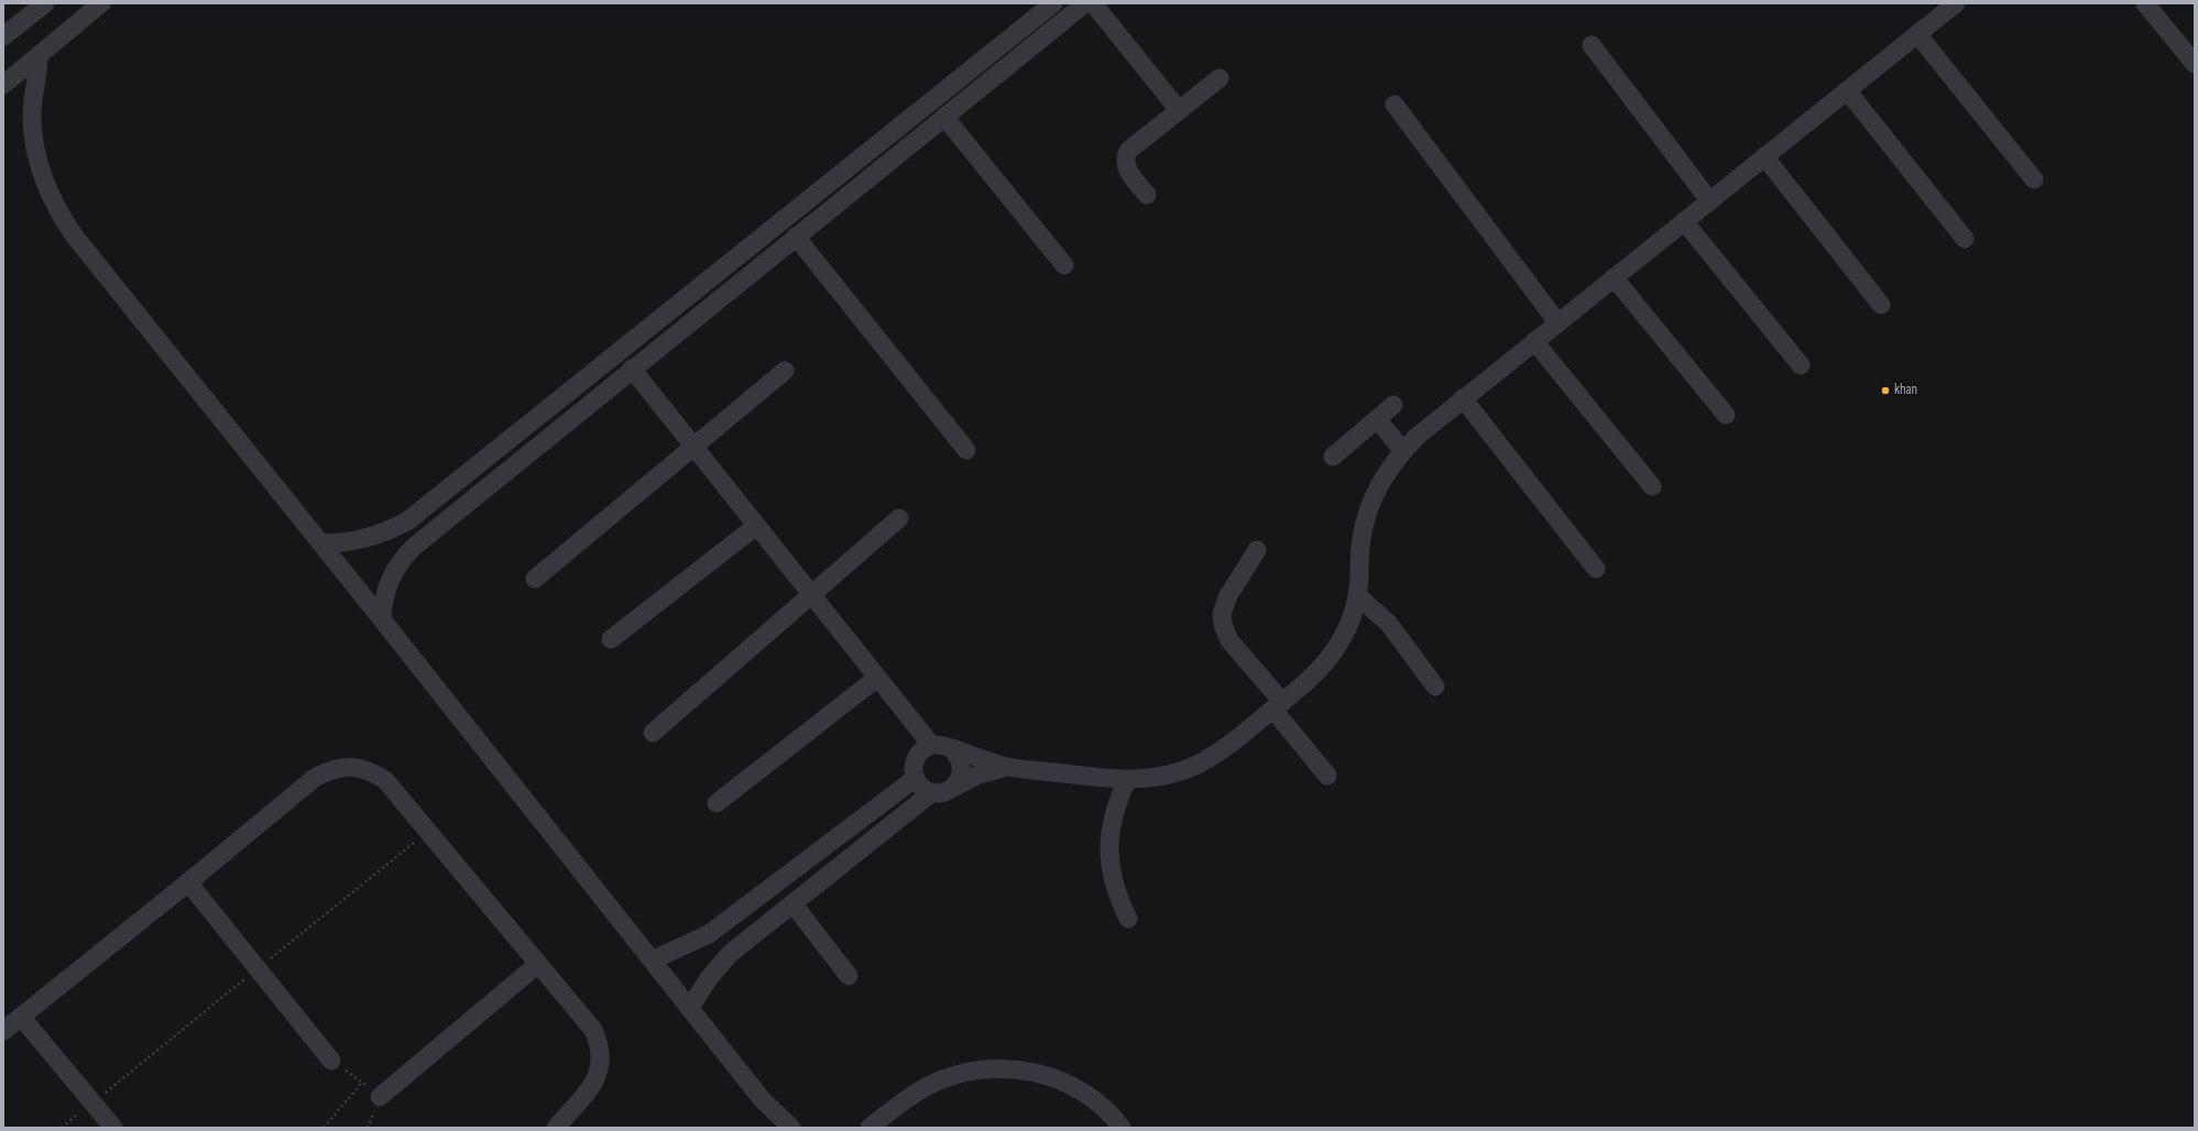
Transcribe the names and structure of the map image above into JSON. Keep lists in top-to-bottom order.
{
  "places": ["khan"]
}
